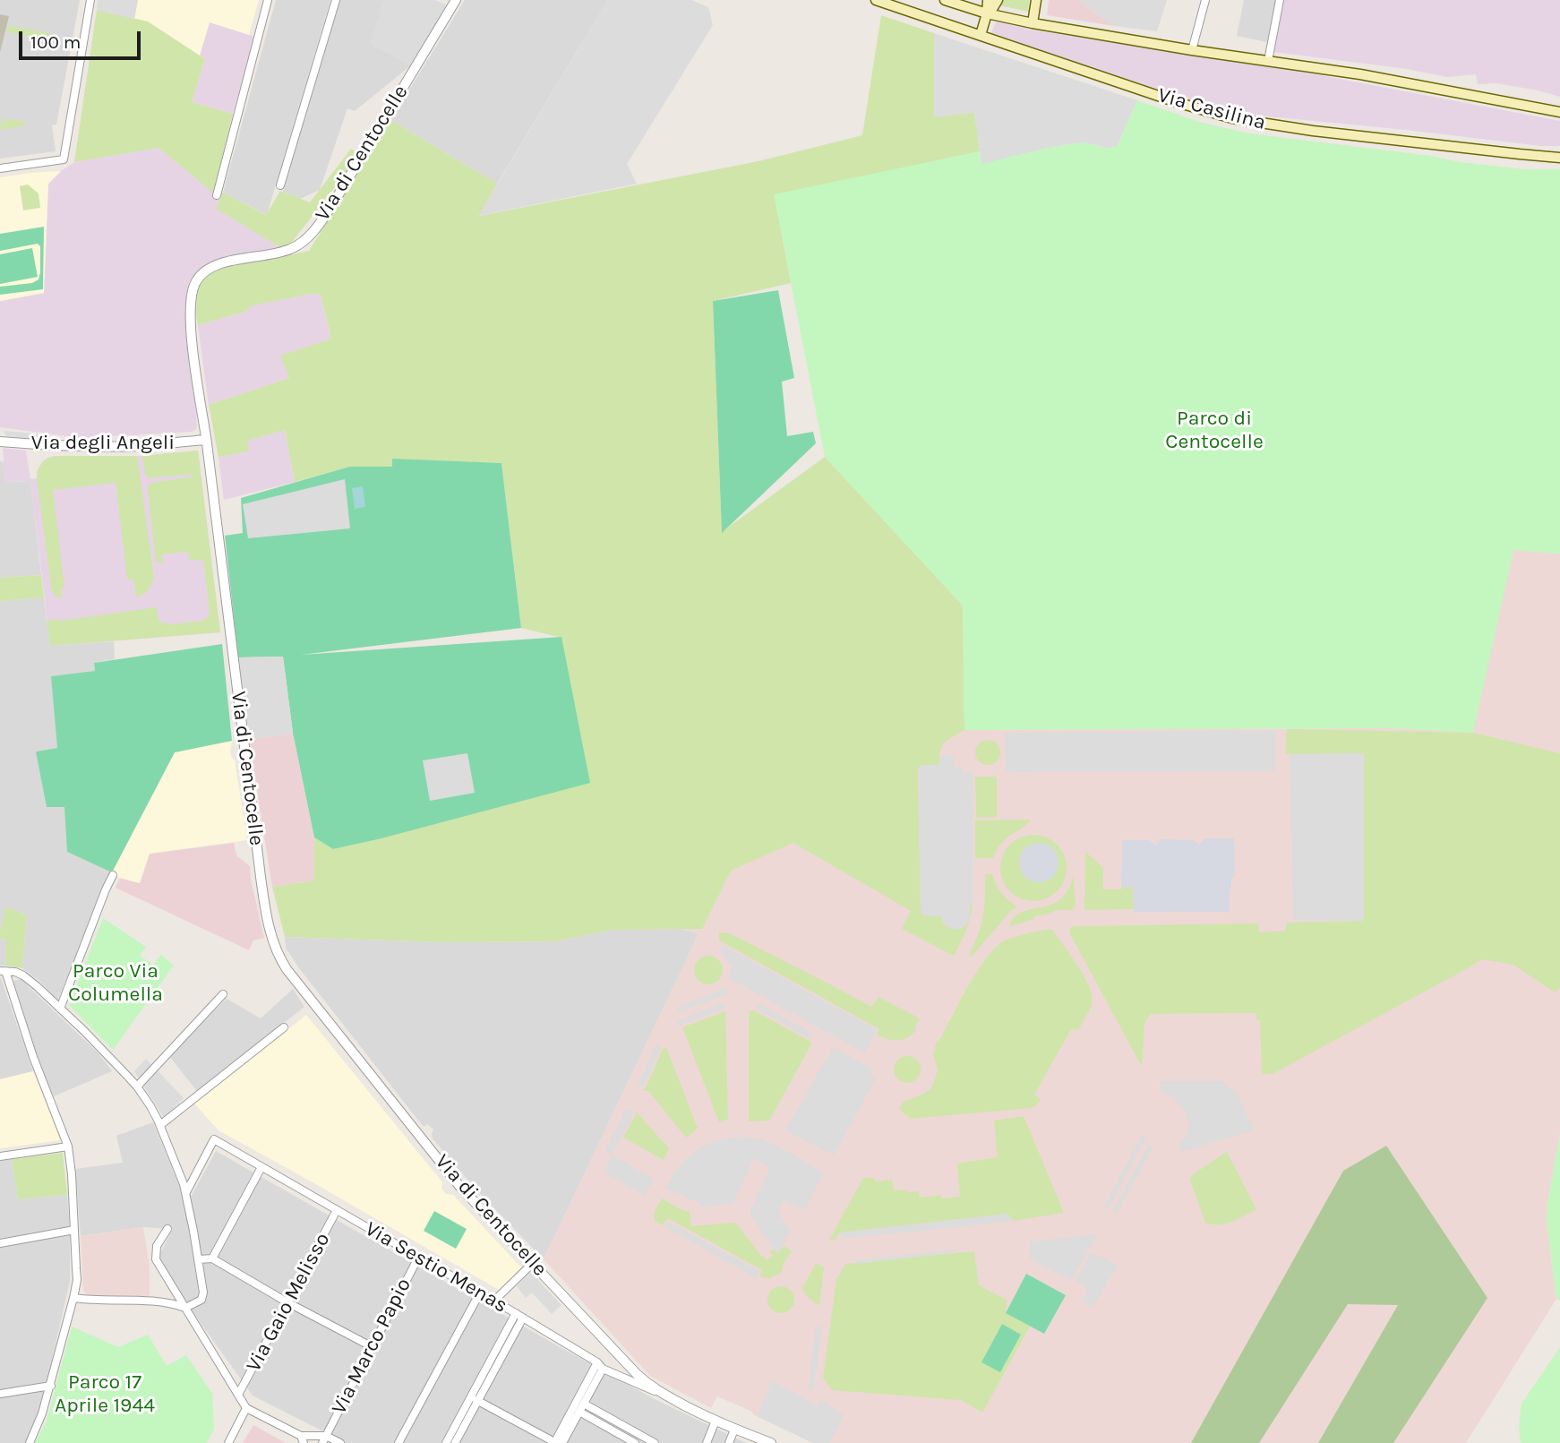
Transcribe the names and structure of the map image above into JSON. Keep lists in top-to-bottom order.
{
  "streets": {
    "main road": ["Via Casilina"],
    "street": [
      "Via di Centocelle",
      "Via degli Angeli",
      "Via Sestio Menas",
      "Via Gaio Melisso",
      "Via Marco Papio"
    ]
  },
  "crossings": [
    ["Via di Centocelle", "Via degli Angeli"],
    ["Via di Centocelle", "Via Sestio Menas"],
    ["Via Sestio Menas", "Via Gaio Melisso"],
    ["Via Sestio Menas", "Via Marco Papio"]
  ],
  "parks": ["Parco di Centocelle", "Parco Via Columella", "Parco 17 Aprile 1944"],
  "scale_bar": "100 m"
}
